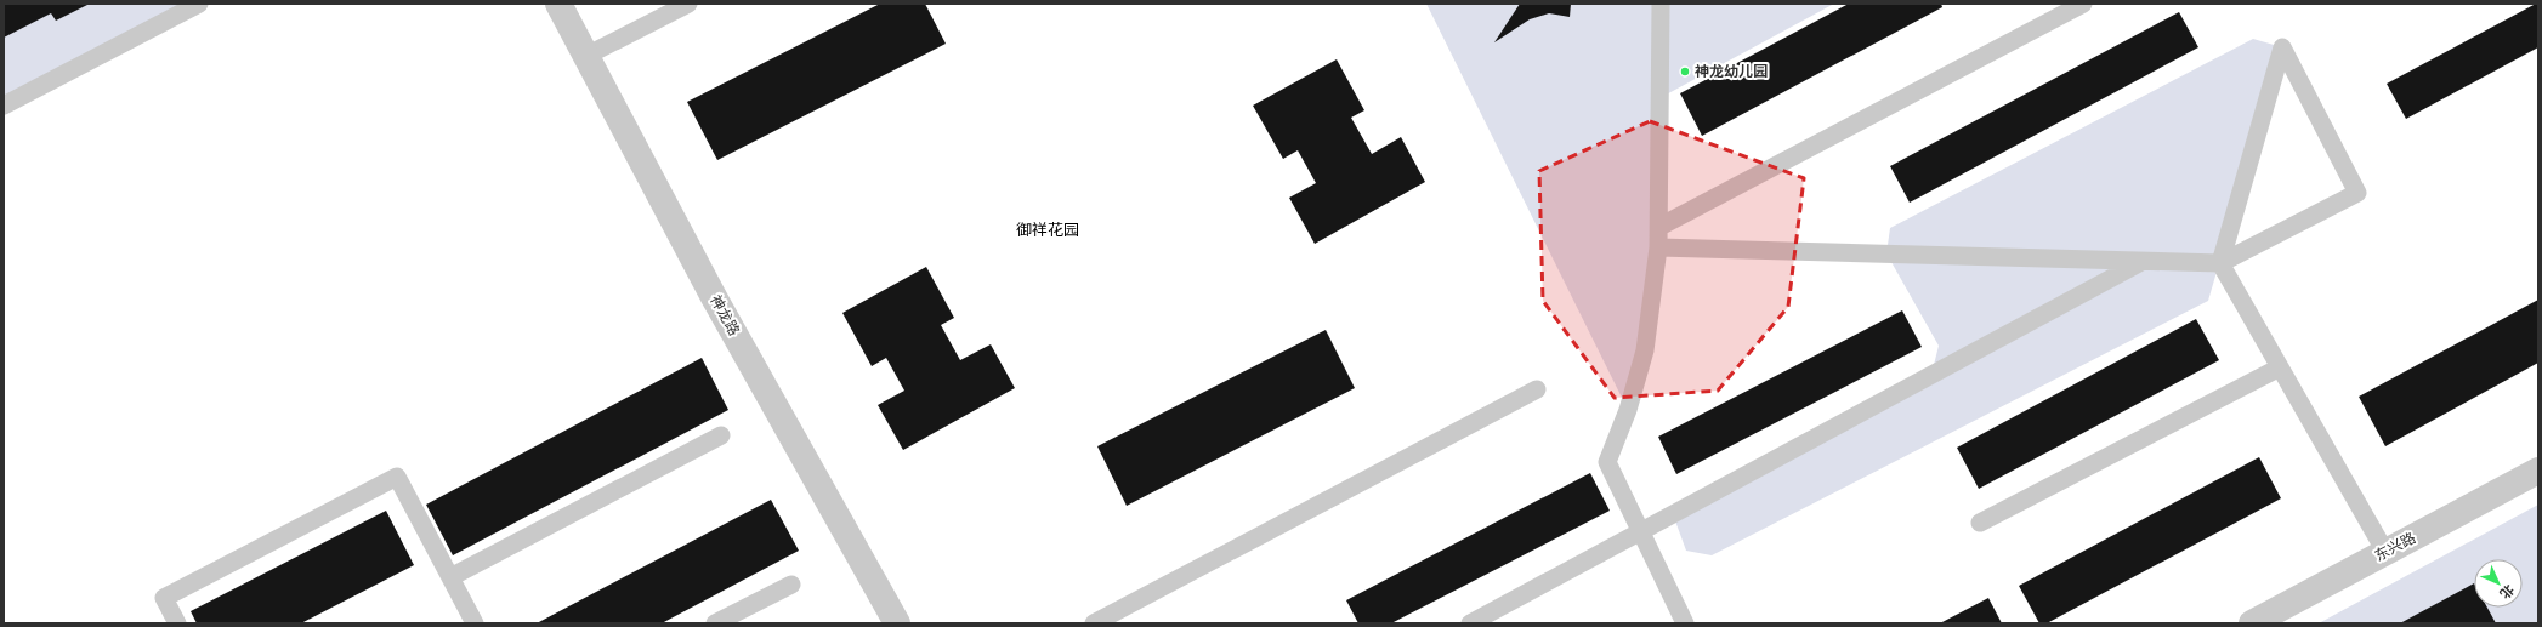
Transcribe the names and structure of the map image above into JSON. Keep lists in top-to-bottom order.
{
  "streets": {
    "street": ["神龙路", "东兴路"]
  },
  "districts": ["御祥花园"],
  "places": ["神龙幼儿园"],
  "north": "bottom right"
}
